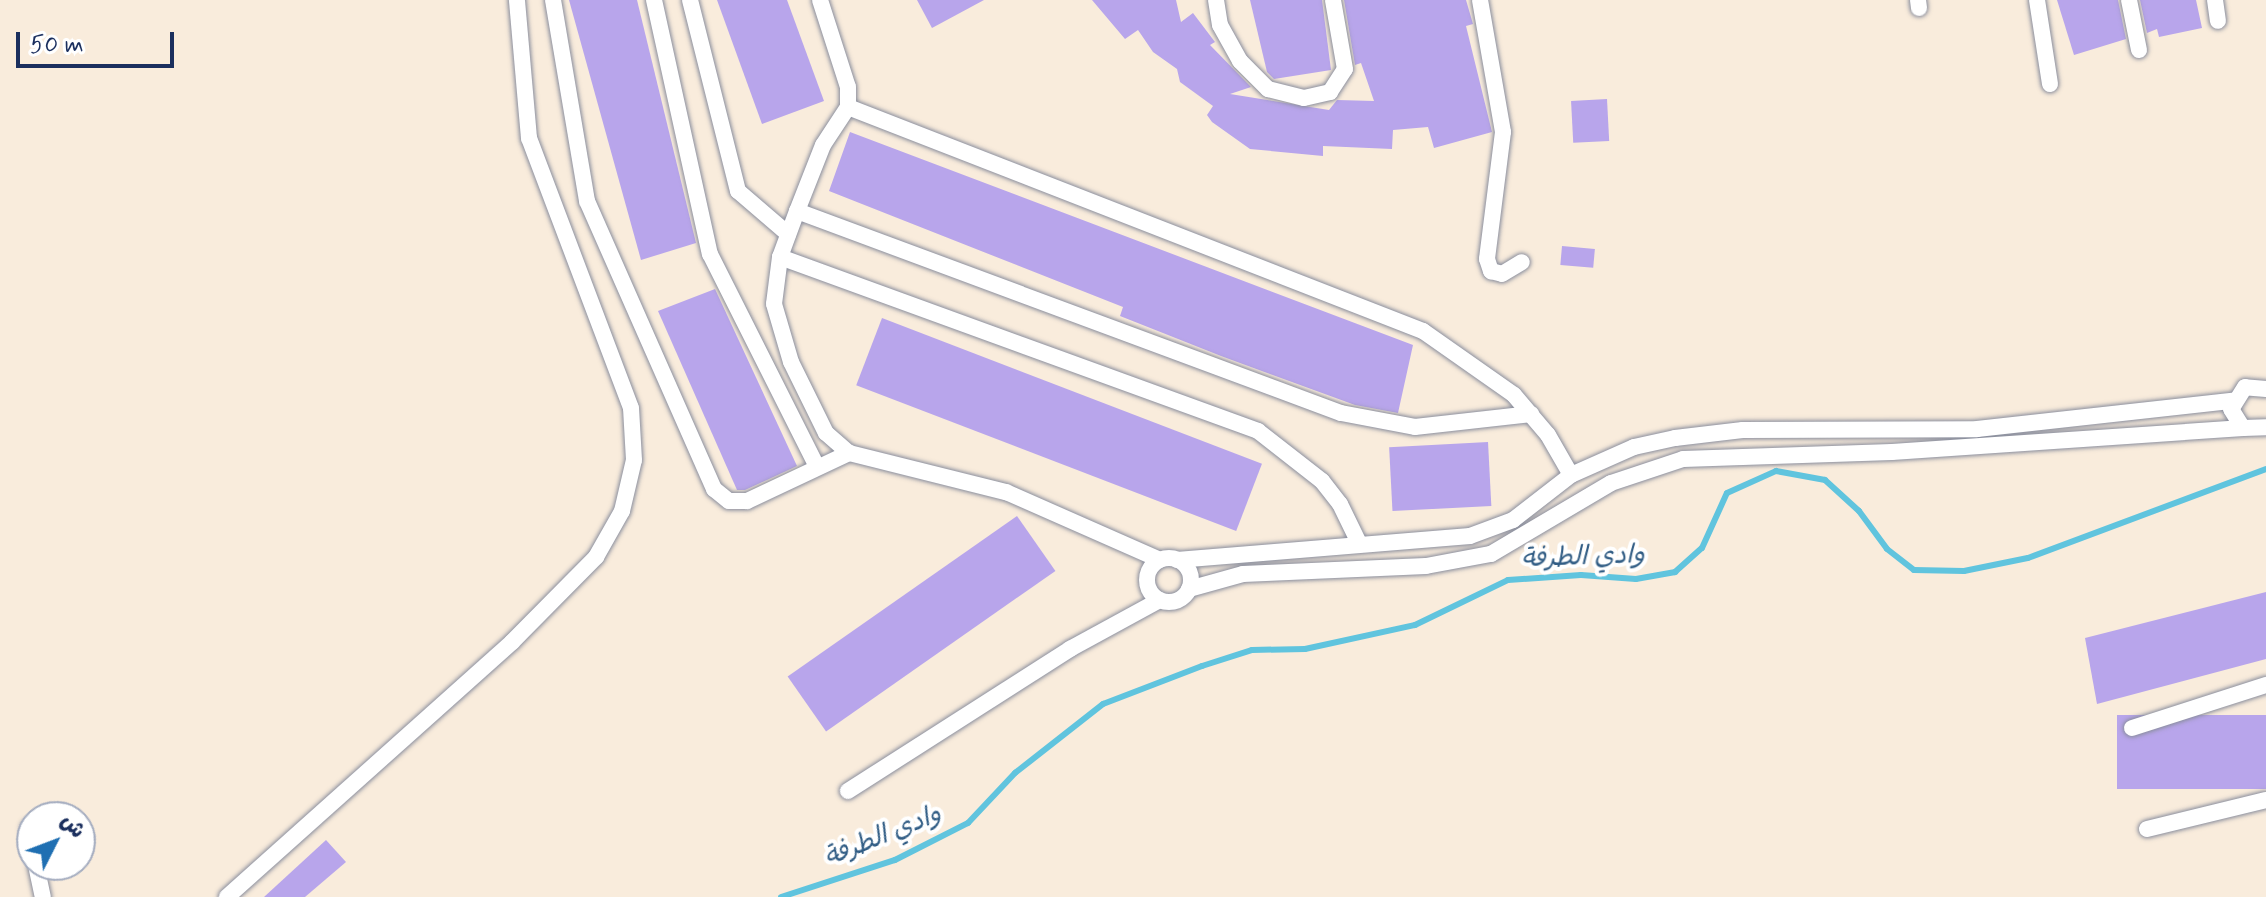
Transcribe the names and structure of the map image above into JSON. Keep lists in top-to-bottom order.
{
  "water": ["وادي الطرفة"],
  "scale_bar": "50 m",
  "north": "top right"
}
